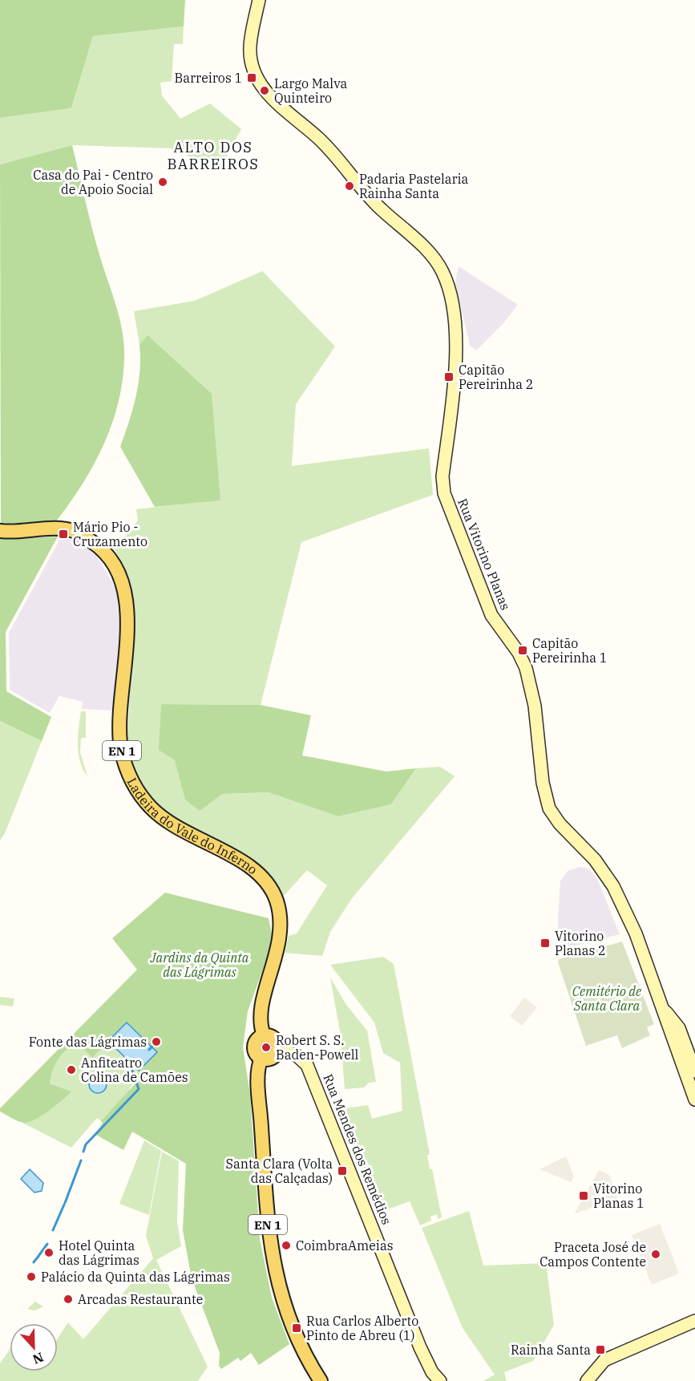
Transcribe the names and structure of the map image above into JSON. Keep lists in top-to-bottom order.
{
  "streets": {
    "main road": ["EN 1", "Ladeira do Vale do Inferno"],
    "street": ["Rua Vitorino Planas", "Rua Mendes dos Remédios"]
  },
  "crossings": [
    ["EN 1", "Ladeira do Vale do Inferno"],
    ["EN 1", "Rua Mendes dos Remédios"],
    ["Ladeira do Vale do Inferno", "Rua Mendes dos Remédios"]
  ],
  "districts": ["ALTO DOS BARREIROS"],
  "parks": ["Jardins da Quinta das Lágrimas", "Cemitério de Santa Clara"],
  "places": {
    "transit": [
      "Barreiros 1",
      "Capitão Pereirinha 2",
      "Mário Pio - Cruzamento",
      "Capitão Pereirinha 1",
      "Vitorino Planas 2",
      "Santa Clara (Volta das Calçadas)",
      "Vitorino Planas 1",
      "Rua Carlos Alberto Pinto de Abreu (1)",
      "Rainha Santa"
    ],
    "other": [
      "Largo Malva Quinteiro",
      "Casa do Pai - Centro de Apoio Social",
      "Padaria Pastelaria Rainha Santa",
      "Fonte das Lágrimas",
      "Robert S. S. Baden-Powell",
      "Anfiteatro Colina de Camões",
      "CoimbraAmeias",
      "Hotel Quinta das Lágrimas",
      "Praceta José de Campos Contente",
      "Palácio da Quinta das Lágrimas",
      "Arcadas Restaurante"
    ]
  },
  "north": "bottom"
}
